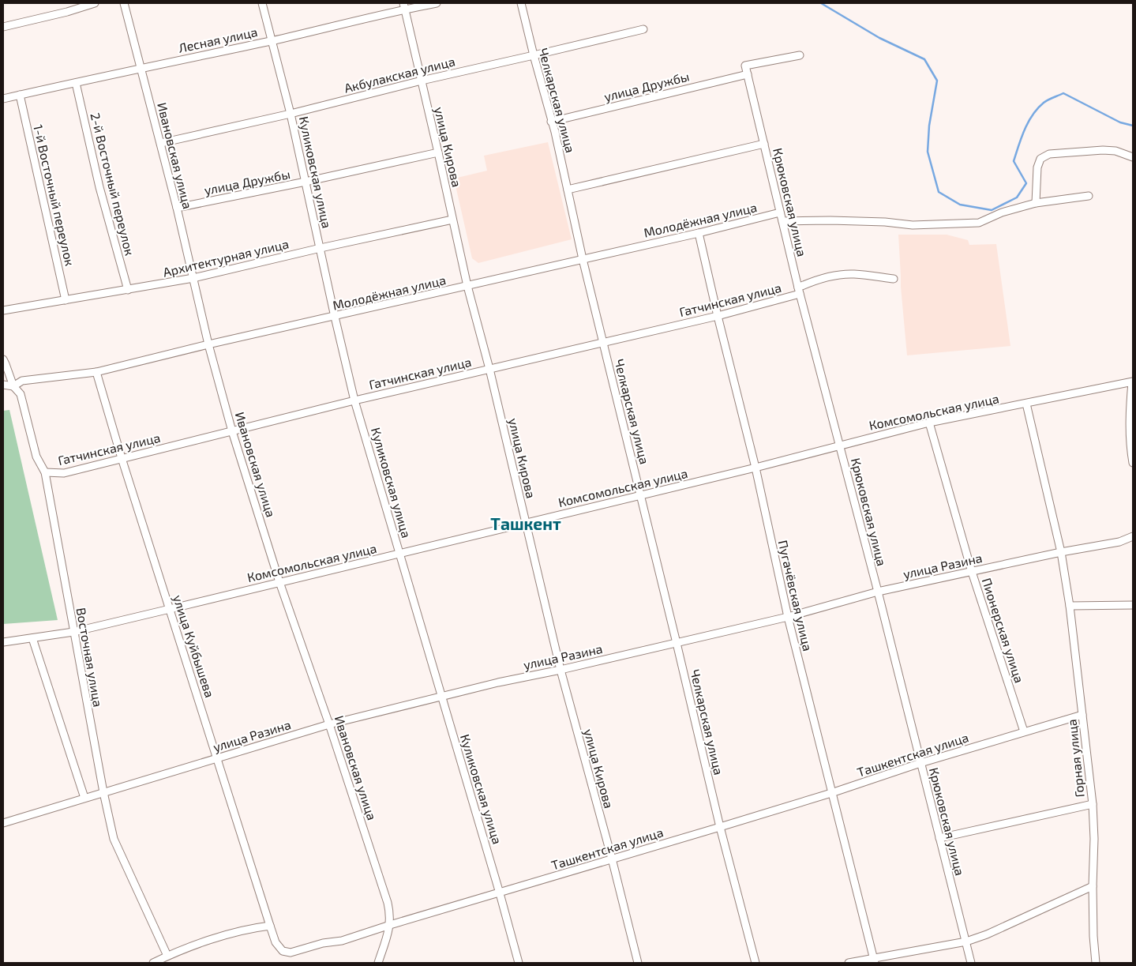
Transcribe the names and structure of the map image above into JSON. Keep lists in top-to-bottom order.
{
  "streets": {
    "street": [
      "Лесная улица",
      "Акбулакская улица",
      "улица Дружбы",
      "Челкарская улица",
      "улица Кирова",
      "Ивановская улица",
      "Куликовская улица",
      "2-й Восточный переулок",
      "1-й Восточный переулок",
      "Крюковская улица",
      "Молодёжная улица",
      "Архитектурная улица",
      "Гатчинская улица",
      "Комсомольская улица",
      "улица Разина",
      "Пугачёвская улица",
      "Пионерская улица",
      "улица Куйбышева",
      "Восточная улица",
      "Ташкентская улица",
      "Горная улица"
    ]
  },
  "crossings": [
    ["Лесная улица", "улица Кирова"],
    ["Лесная улица", "Ивановская улица"],
    ["Лесная улица", "Куликовская улица"],
    ["Лесная улица", "2-й Восточный переулок"],
    ["Лесная улица", "1-й Восточный переулок"],
    ["Акбулакская улица", "Челкарская улица"],
    ["Акбулакская улица", "улица Кирова"],
    ["Акбулакская улица", "Ивановская улица"],
    ["Акбулакская улица", "Куликовская улица"],
    ["улица Дружбы", "Челкарская улица"],
    ["улица Дружбы", "улица Кирова"],
    ["улица Дружбы", "Ивановская улица"],
    ["улица Дружбы", "Куликовская улица"],
    ["улица Дружбы", "Крюковская улица"],
    ["Челкарская улица", "Молодёжная улица"],
    ["Челкарская улица", "Гатчинская улица"],
    ["Челкарская улица", "Комсомольская улица"],
    ["Челкарская улица", "улица Разина"],
    ["Челкарская улица", "Ташкентская улица"],
    ["улица Кирова", "Молодёжная улица"],
    ["улица Кирова", "Архитектурная улица"],
    ["улица Кирова", "Гатчинская улица"],
    ["улица Кирова", "Комсомольская улица"],
    ["улица Кирова", "улица Разина"],
    ["улица Кирова", "Ташкентская улица"],
    ["Ивановская улица", "Молодёжная улица"],
    ["Ивановская улица", "Архитектурная улица"],
    ["Ивановская улица", "Гатчинская улица"],
    ["Ивановская улица", "Комсомольская улица"],
    ["Ивановская улица", "улица Разина"],
    ["Ивановская улица", "Ташкентская улица"],
    ["Куликовская улица", "Молодёжная улица"],
    ["Куликовская улица", "Архитектурная улица"],
    ["Куликовская улица", "Гатчинская улица"],
    ["Куликовская улица", "Комсомольская улица"],
    ["Куликовская улица", "улица Разина"],
    ["Куликовская улица", "Ташкентская улица"],
    ["2-й Восточный переулок", "Архитектурная улица"],
    ["1-й Восточный переулок", "Архитектурная улица"],
    ["Крюковская улица", "Молодёжная улица"],
    ["Крюковская улица", "Гатчинская улица"],
    ["Крюковская улица", "Комсомольская улица"],
    ["Крюковская улица", "улица Разина"],
    ["Крюковская улица", "Ташкентская улица"],
    ["Молодёжная улица", "Пугачёвская улица"],
    ["Молодёжная улица", "улица Куйбышева"],
    ["Молодёжная улица", "Восточная улица"],
    ["Гатчинская улица", "Пугачёвская улица"],
    ["Гатчинская улица", "улица Куйбышева"],
    ["Гатчинская улица", "Восточная улица"],
    ["Комсомольская улица", "Пугачёвская улица"],
    ["Комсомольская улица", "Пионерская улица"],
    ["Комсомольская улица", "улица Куйбышева"],
    ["Комсомольская улица", "Восточная улица"],
    ["Комсомольская улица", "Горная улица"],
    ["улица Разина", "Пугачёвская улица"],
    ["улица Разина", "Пионерская улица"],
    ["улица Разина", "улица Куйбышева"],
    ["улица Разина", "Восточная улица"],
    ["улица Разина", "Горная улица"],
    ["Пугачёвская улица", "Ташкентская улица"],
    ["Пионерская улица", "Ташкентская улица"],
    ["улица Куйбышева", "Ташкентская улица"],
    ["Ташкентская улица", "Горная улица"]
  ],
  "districts": ["Ташкент"]
}
